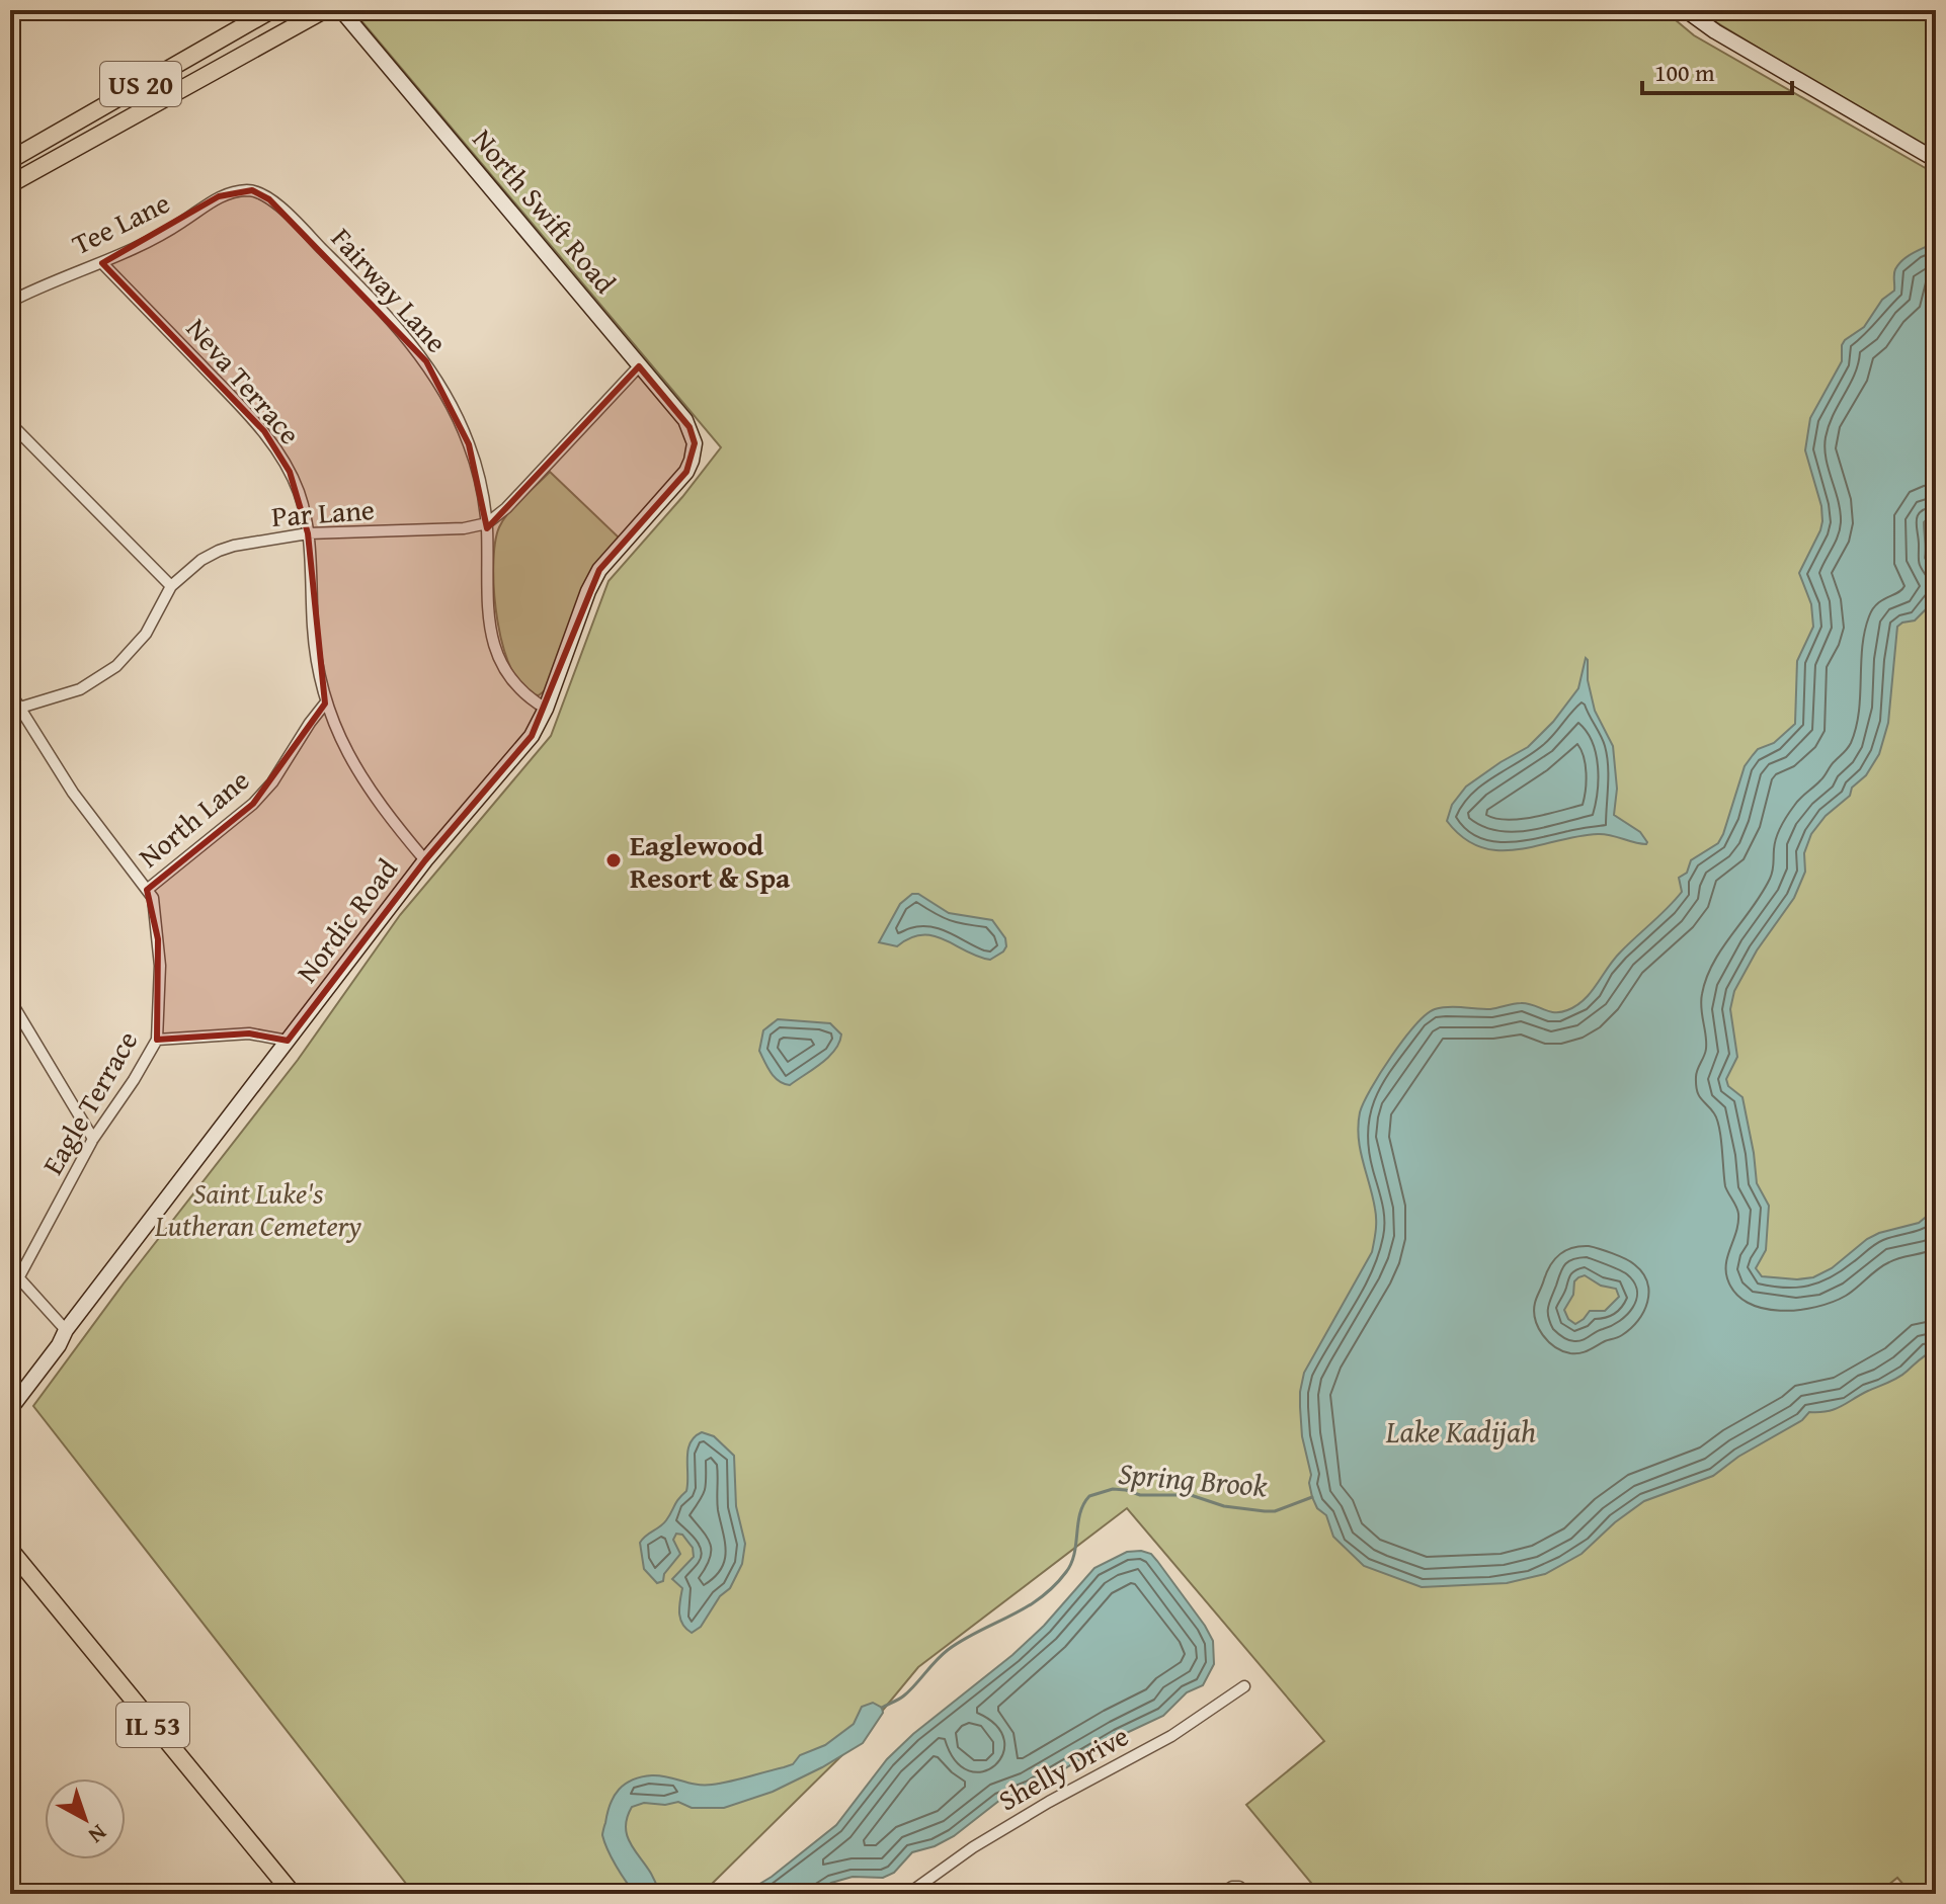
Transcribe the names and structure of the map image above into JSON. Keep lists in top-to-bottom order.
{
  "streets": {
    "main road": ["US 20", "IL 53"],
    "street": [
      "North Swift Road",
      "Tee Lane",
      "Fairway Lane",
      "Neva Terrace",
      "Par Lane",
      "North Lane",
      "Nordic Road",
      "Eagle Terrace",
      "Shelly Drive"
    ]
  },
  "crossings": [
    ["North Swift Road", "Nordic Road"],
    ["Tee Lane", "Fairway Lane"],
    ["Tee Lane", "Neva Terrace"],
    ["Fairway Lane", "Par Lane"],
    ["Fairway Lane", "Nordic Road"],
    ["Neva Terrace", "Par Lane"],
    ["Neva Terrace", "North Lane"],
    ["Neva Terrace", "Nordic Road"],
    ["Par Lane", "Eagle Terrace"],
    ["North Lane", "Eagle Terrace"]
  ],
  "water": ["Lake Kadijah", "Spring Brook"],
  "parks": ["Saint Luke's Lutheran Cemetery"],
  "places": ["Eaglewood Resort & Spa"],
  "scale_bar": "100 m",
  "north": "bottom right"
}
